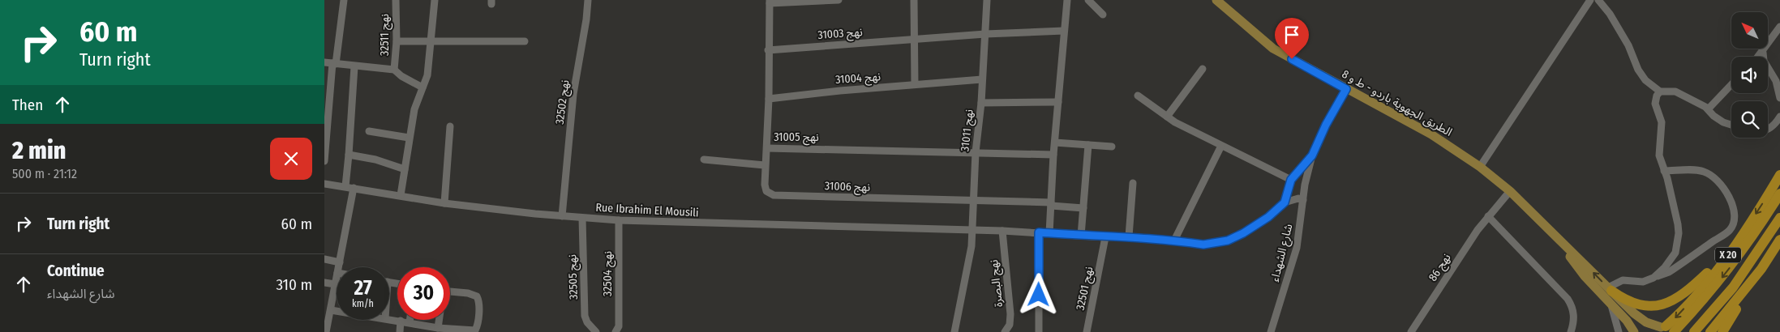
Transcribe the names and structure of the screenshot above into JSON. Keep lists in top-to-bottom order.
{
  "streets": {
    "highway": ["X 20"],
    "main road": ["الطريق الجهوية باردو - ط و 8"],
    "street": [
      "نهج 31003",
      "نهج 32511",
      "نهج 31004",
      "نهج 32502",
      "نهج 31011",
      "نهج 31005",
      "نهج 31006",
      "Rue Ibrahim El Mousili",
      "شارع الشهداء",
      "نهج 86",
      "نهج 32504",
      "نهج 32505",
      "نهج البصرة",
      "نهج 32501"
    ]
  },
  "crossings": [
    ["نهج 31003", "نهج 31011"],
    ["نهج 31003", "نهج 31005"],
    ["نهج 31004", "نهج 31011"],
    ["نهج 31004", "نهج 31005"],
    ["نهج 32502", "Rue Ibrahim El Mousili"],
    ["الطريق الجهوية باردو - ط و 8", "شارع الشهداء"],
    ["الطريق الجهوية باردو - ط و 8", "X 20"],
    ["الطريق الجهوية باردو - ط و 8", "نهج 86"],
    ["نهج 31011", "نهج 31005"],
    ["نهج 31011", "نهج 31006"],
    ["نهج 31011", "Rue Ibrahim El Mousili"],
    ["نهج 31005", "نهج 31006"],
    ["Rue Ibrahim El Mousili", "نهج 32504"],
    ["Rue Ibrahim El Mousili", "نهج 32505"],
    ["Rue Ibrahim El Mousili", "نهج البصرة"],
    ["Rue Ibrahim El Mousili", "نهج 32501"]
  ],
  "north": "top left",
  "page": {
    "turn": ["60 m", "Turn right"],
    "then": "Then",
    "heading": ["2 min", "500 m · 21:12"],
    "list": [
      {
        "name": "Turn right",
        "value": "60 m"
      },
      {
        "name": "Continue",
        "note": "شارع الشهداء",
        "value": "310 m"
      }
    ],
    "speed": "27 km/h",
    "limit": "30"
  }
}
